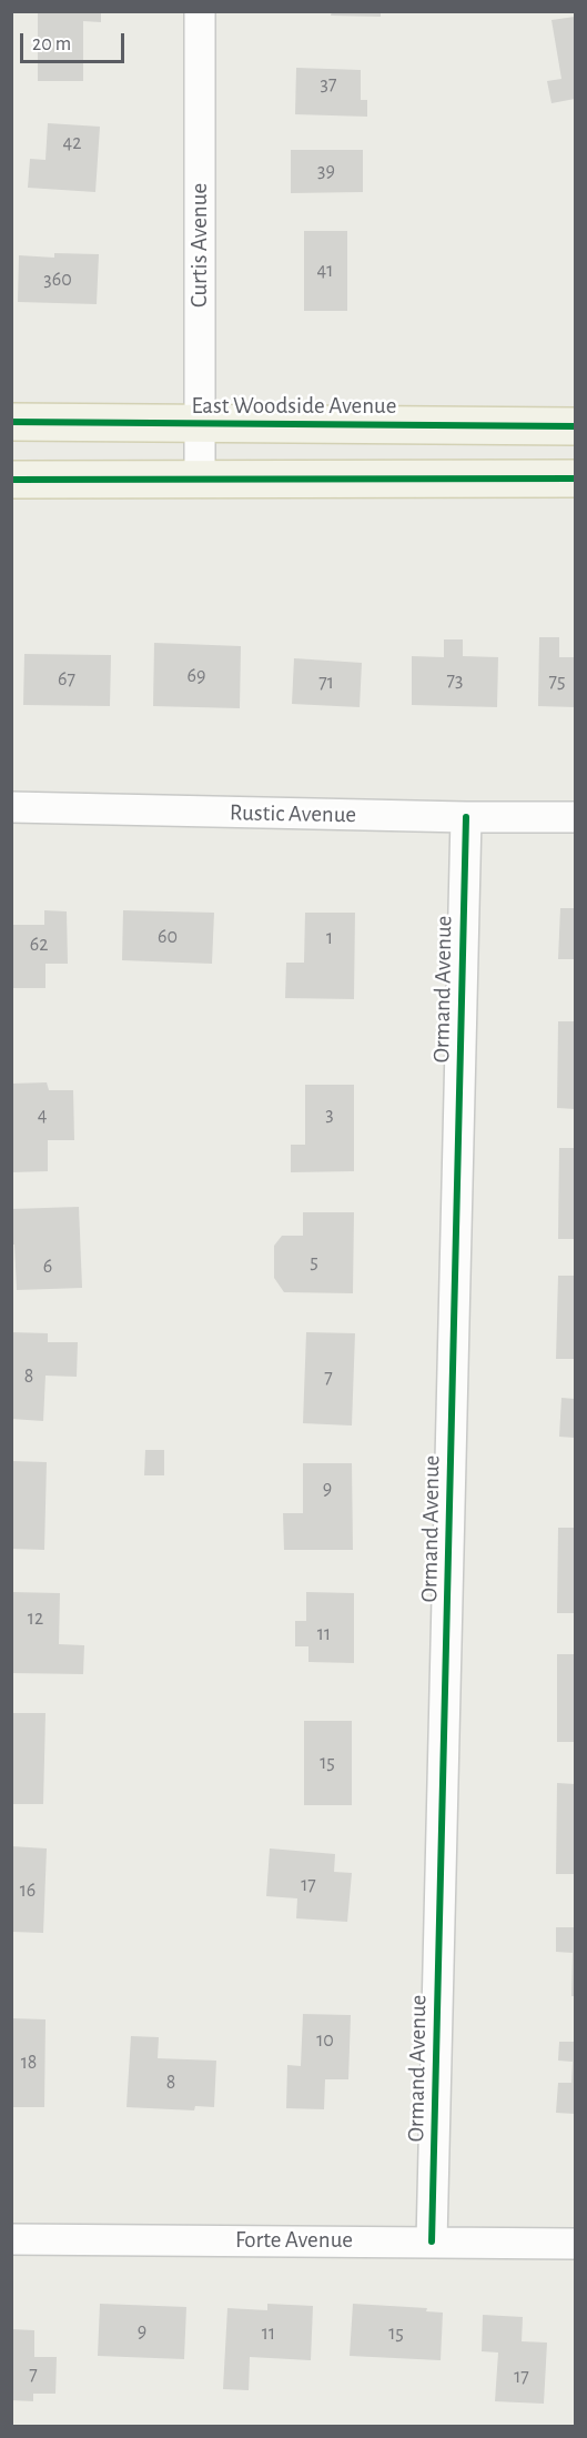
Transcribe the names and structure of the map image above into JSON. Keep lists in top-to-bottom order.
{
  "streets": {
    "main road": ["East Woodside Avenue"],
    "street": [
      "Curtis Avenue",
      "Rustic Avenue",
      "Ormand Avenue",
      "Forte Avenue"
    ]
  },
  "crossings": [
    ["Curtis Avenue", "East Woodside Avenue"],
    ["Rustic Avenue", "Ormand Avenue"],
    ["Ormand Avenue", "Forte Avenue"]
  ],
  "house_numbers": [
    "37",
    "42",
    "39",
    "41",
    "360",
    "69",
    "67",
    "73",
    "75",
    "71",
    "60",
    "1",
    "62",
    "3",
    "4",
    "5",
    "6",
    "8",
    "7",
    "9",
    "12",
    "11",
    "15",
    "17",
    "16",
    "10",
    "18",
    "8",
    "9",
    "11",
    "15",
    "7",
    "17"
  ],
  "scale_bar": "20 m"
}
